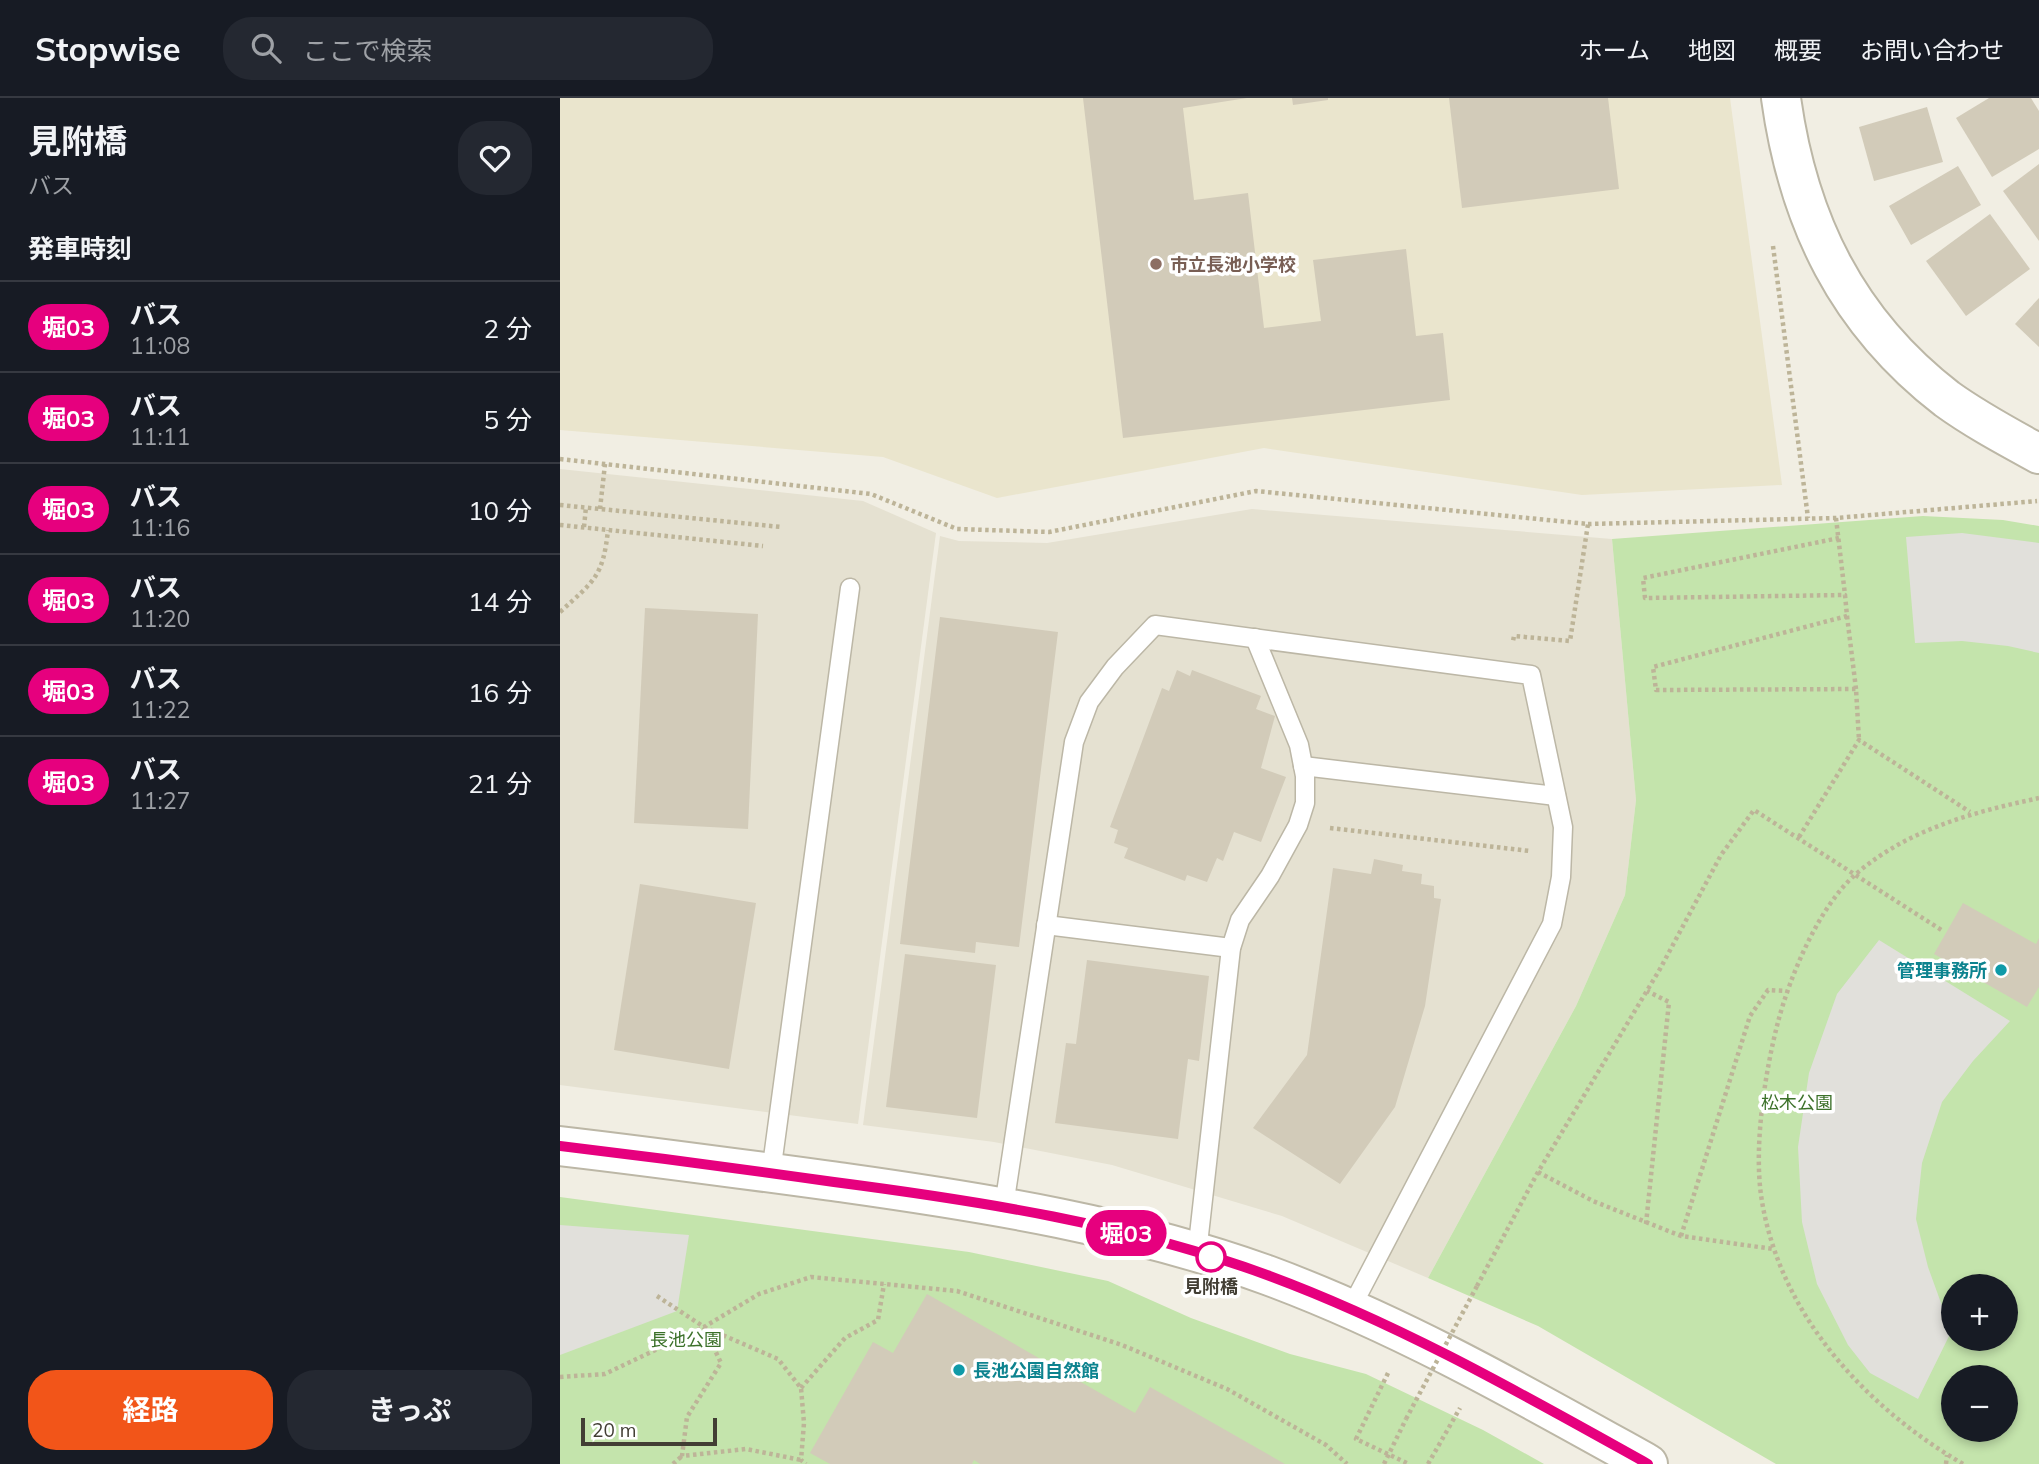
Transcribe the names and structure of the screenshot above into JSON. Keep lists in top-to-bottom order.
{
  "parks": ["松木公園", "長池公園"],
  "places": [
    "市立長池小学校",
    "管理事務所",
    "見附橋",
    "長池公園自然館"
  ],
  "lines": ["bus line 堀03"],
  "scale_bar": "20 m",
  "page": {
    "header": "Stopwise",
    "search": "ここで検索",
    "nav": [
      "ホーム",
      "地図",
      "概要",
      "お問い合わせ"
    ],
    "heading": [
      ["見附橋", "バス"],
      "発車時刻"
    ],
    "on_map": "堀03",
    "list": [
      {
        "mark": "堀03",
        "name": "バス",
        "note": "11:08",
        "value": "2 分"
      },
      {
        "mark": "堀03",
        "name": "バス",
        "note": "11:11",
        "value": "5 分"
      },
      {
        "mark": "堀03",
        "name": "バス",
        "note": "11:16",
        "value": "10 分"
      },
      {
        "mark": "堀03",
        "name": "バス",
        "note": "11:20",
        "value": "14 分"
      },
      {
        "mark": "堀03",
        "name": "バス",
        "note": "11:22",
        "value": "16 分"
      },
      {
        "mark": "堀03",
        "name": "バス",
        "note": "11:27",
        "value": "21 分"
      }
    ],
    "map_buttons": ["+", "−"],
    "buttons": ["経路", "きっぷ"],
    "scale": "20 m"
  }
}
